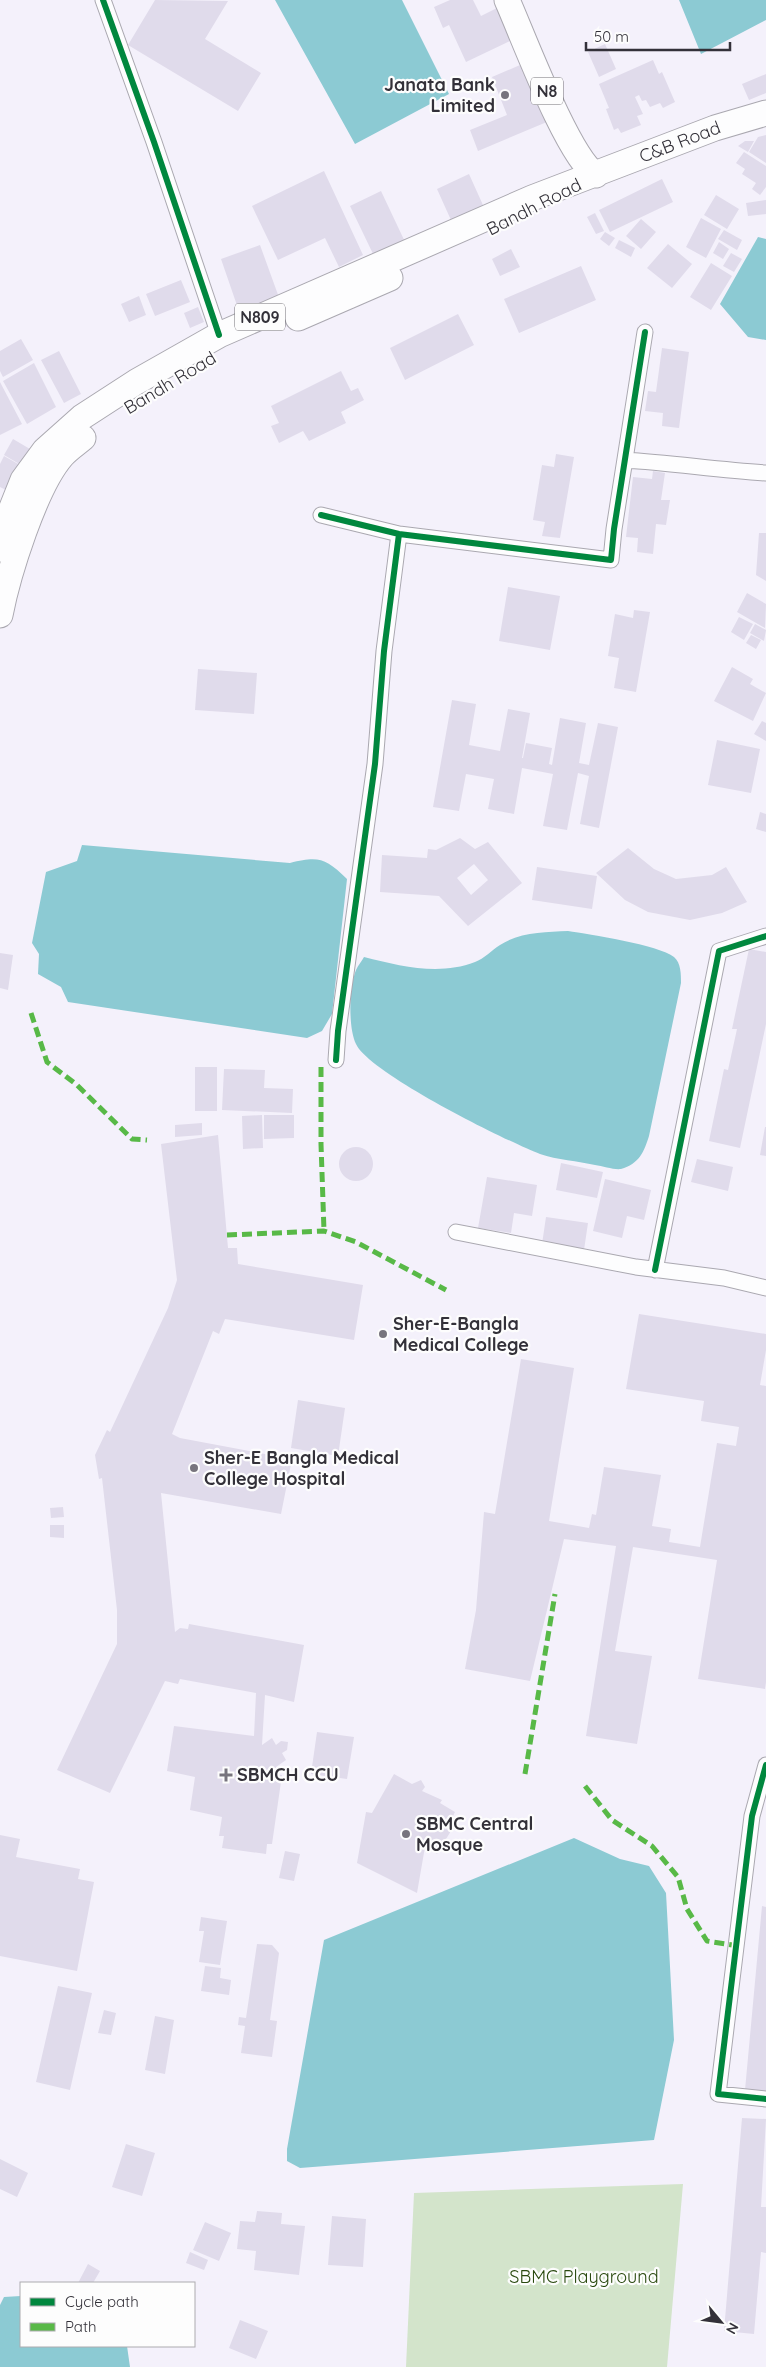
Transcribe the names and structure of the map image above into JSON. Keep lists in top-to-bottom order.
{
  "streets": {
    "highway": [
      "N8",
      "C&B Road",
      "Bandh Road",
      "N809"
    ]
  },
  "crossings": [
    ["N8", "C&B Road"],
    ["N8", "Bandh Road"],
    ["C&B Road", "Bandh Road"]
  ],
  "parks": ["SBMC Playground"],
  "places": {
    "other": [
      "Janata Bank Limited",
      "Sher-E-Bangla Medical College",
      "Sher-E Bangla Medical College Hospital",
      "SBMC Central Mosque"
    ],
    "health": ["SBMCH CCU"]
  },
  "legend": ["Cycle path", "Path"],
  "scale_bar": "50 m",
  "north": "bottom right"
}
